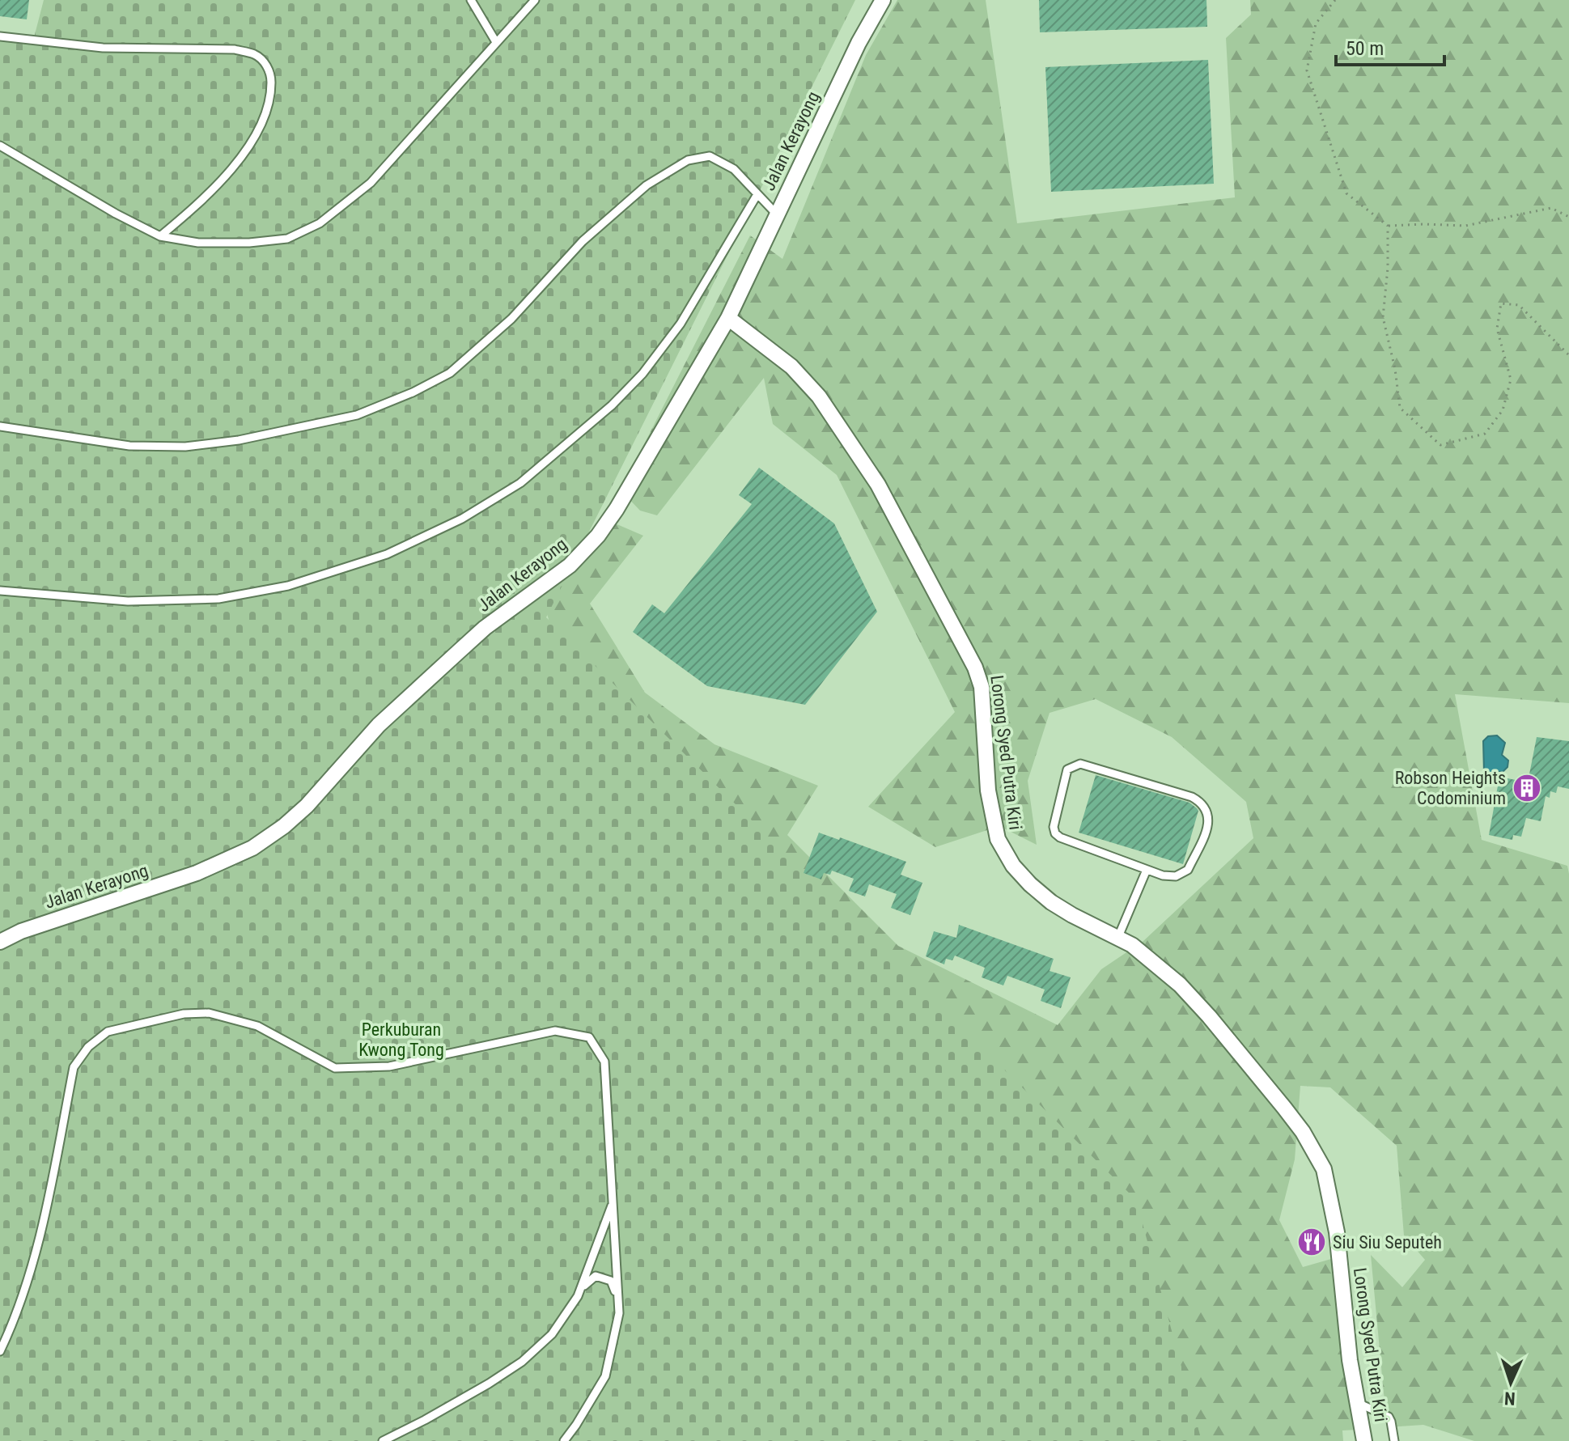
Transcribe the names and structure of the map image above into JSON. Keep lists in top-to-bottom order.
{
  "streets": {
    "street": ["Jalan Kerayong", "Lorong Syed Putra Kiri"]
  },
  "crossings": [
    ["Jalan Kerayong", "Lorong Syed Putra Kiri"]
  ],
  "parks": ["Perkuburan Kwong Tong"],
  "places": {
    "building": ["Robson Heights Codominium"],
    "restaurant": ["Siu Siu Seputeh"]
  },
  "scale_bar": "50 m",
  "north": "bottom"
}
